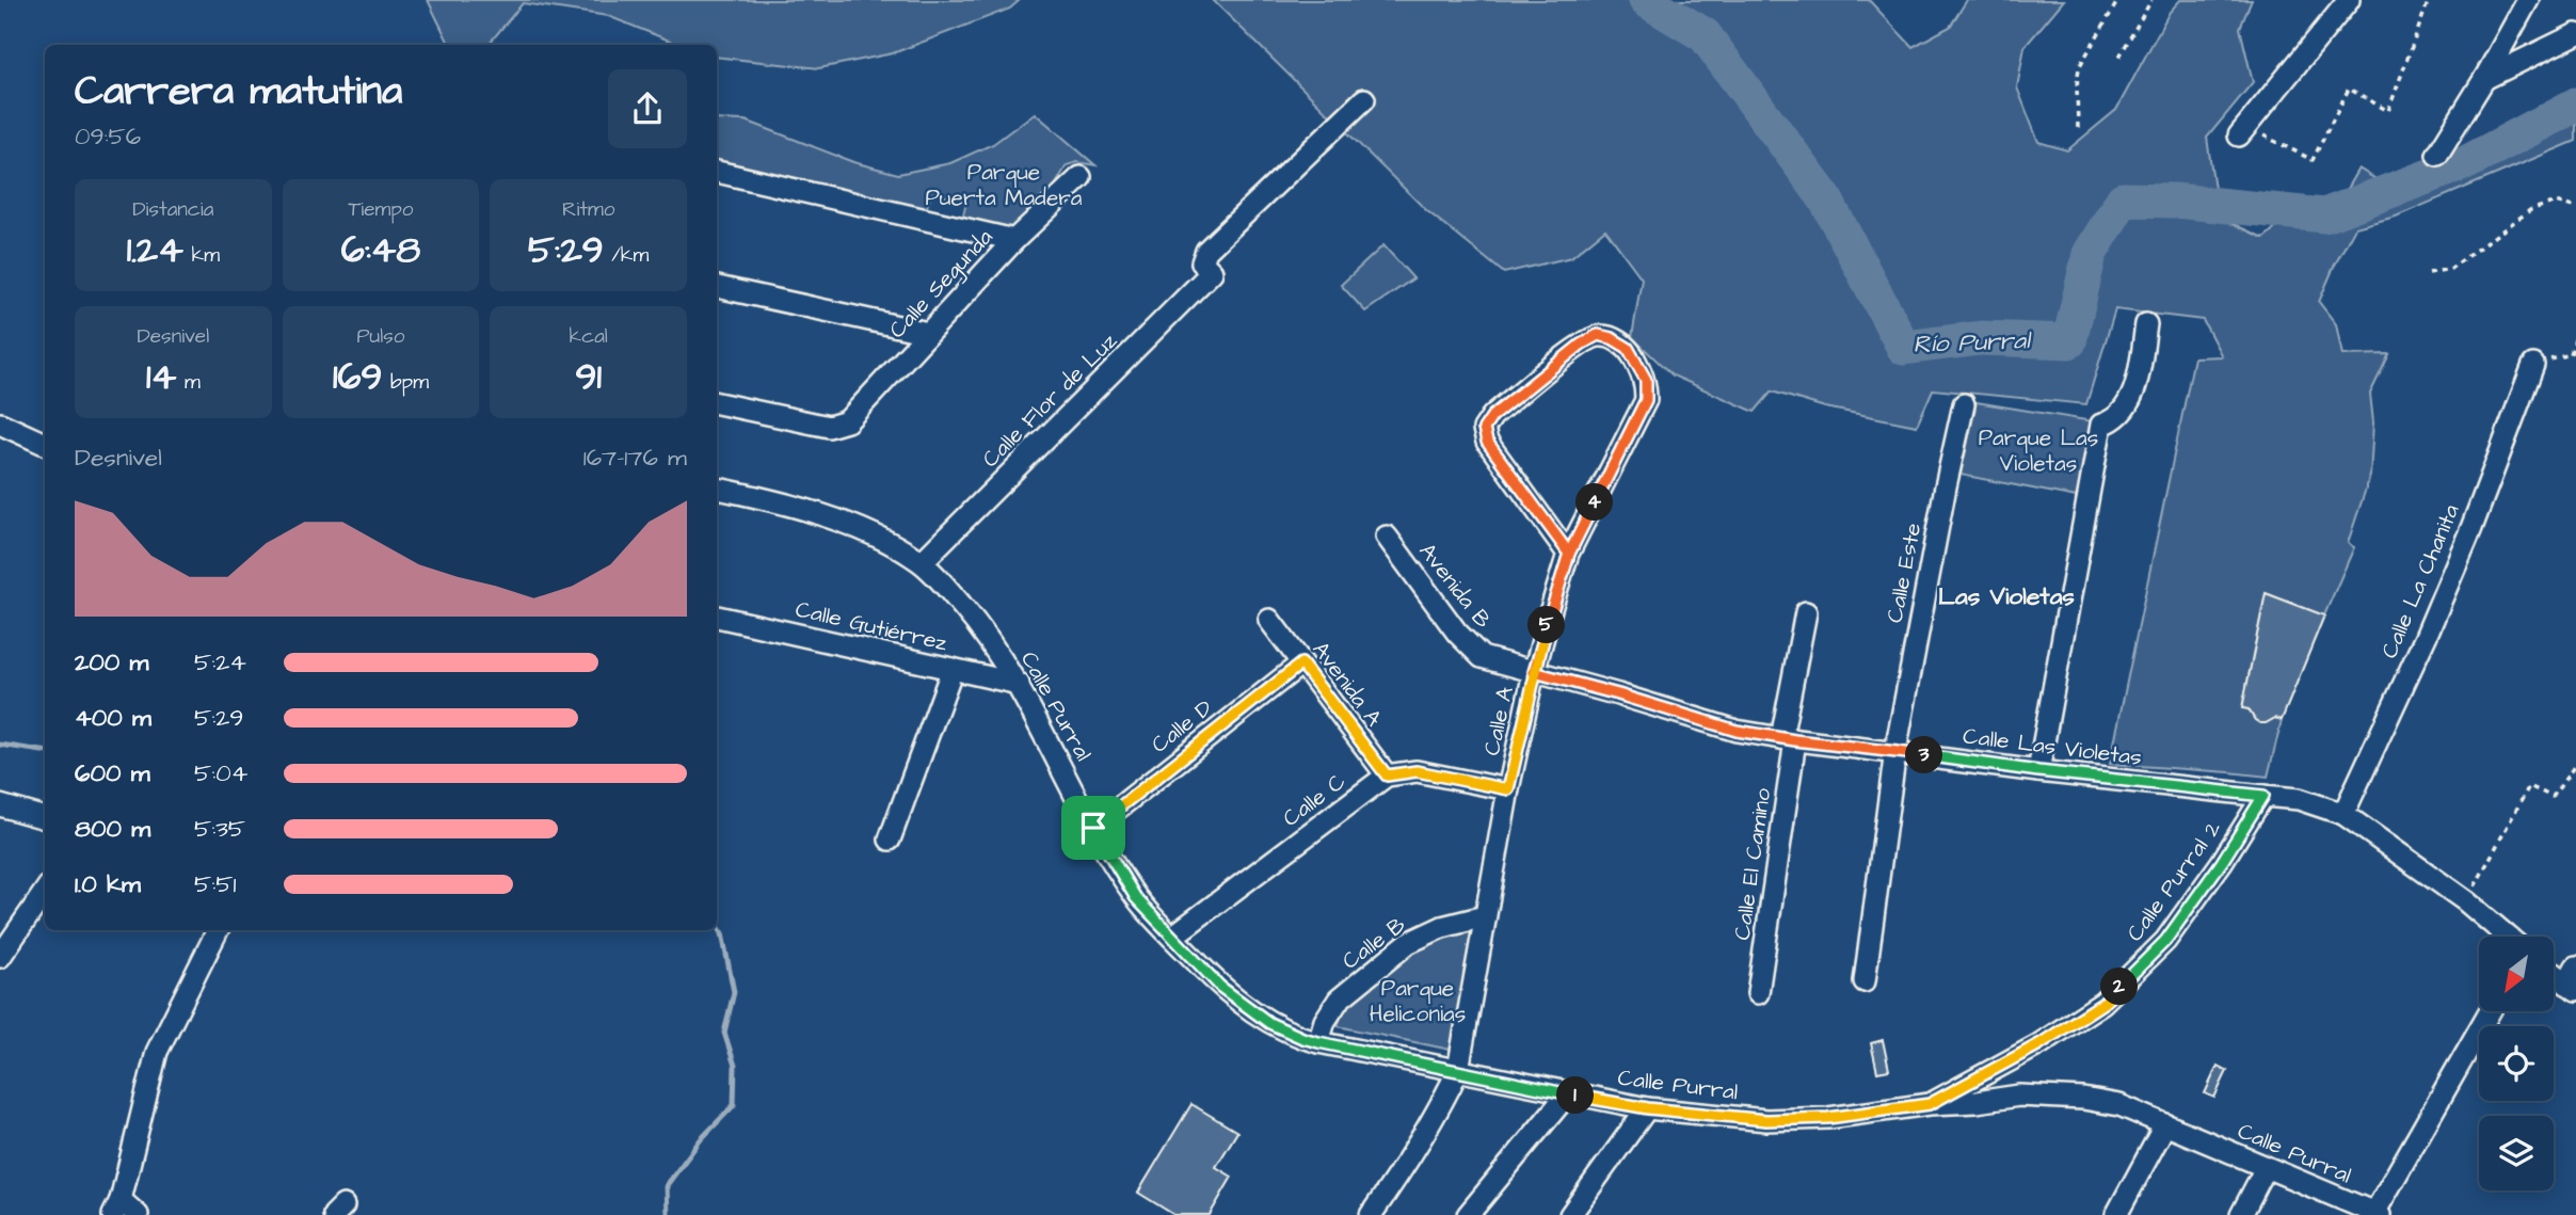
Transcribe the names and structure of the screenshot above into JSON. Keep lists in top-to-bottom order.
{
  "streets": {
    "street": [
      "Calle Segunda",
      "Calle Flor de Luz",
      "Calle Este",
      "Calle La Chanita",
      "Avenida B",
      "Calle Gutiérrez",
      "Avenida A",
      "Calle Purral",
      "Calle A",
      "Calle D",
      "Calle Las Violetas",
      "Calle C",
      "Calle El Camino",
      "Calle Purral 2",
      "Calle B"
    ]
  },
  "crossings": [
    ["Calle Flor de Luz", "Calle Purral"],
    ["Calle Este", "Calle Las Violetas"],
    ["Avenida B", "Calle A"],
    ["Avenida B", "Calle Las Violetas"],
    ["Calle Gutiérrez", "Calle Purral"],
    ["Avenida A", "Calle D"],
    ["Avenida A", "Calle C"],
    ["Calle Purral", "Calle A"],
    ["Calle Purral", "Calle D"],
    ["Calle Purral", "Calle C"],
    ["Calle Purral", "Calle Purral 2"],
    ["Calle Purral", "Calle B"],
    ["Calle A", "Calle B"],
    ["Calle Las Violetas", "Calle El Camino"],
    ["Calle Las Violetas", "Calle Purral 2"]
  ],
  "districts": ["Las Violetas"],
  "water": ["Río Purral"],
  "parks": ["Parque Puerta Madera", "Parque Las Violetas", "Parque Heliconias"],
  "north": "bottom left",
  "page": {
    "heading": ["Carrera matutina", "09:56"],
    "stats": [
      ["Distancia", "1.24 km"],
      ["Tiempo", "6:48"],
      ["Ritmo", "5:29 /km"],
      ["Desnivel", "14 m"],
      ["Pulso", "169 bpm"],
      ["kcal", "91"]
    ],
    "chart": ["Desnivel", "167–176 m"],
    "pins": [
      "4",
      "5",
      "3",
      "2",
      "1"
    ],
    "list": [
      {
        "name": "200 m",
        "note": "5:24"
      },
      {
        "name": "400 m",
        "note": "5:29"
      },
      {
        "name": "600 m",
        "note": "5:04"
      },
      {
        "name": "800 m",
        "note": "5:35"
      },
      {
        "name": "1.0 km",
        "note": "5:51"
      }
    ]
  }
}
